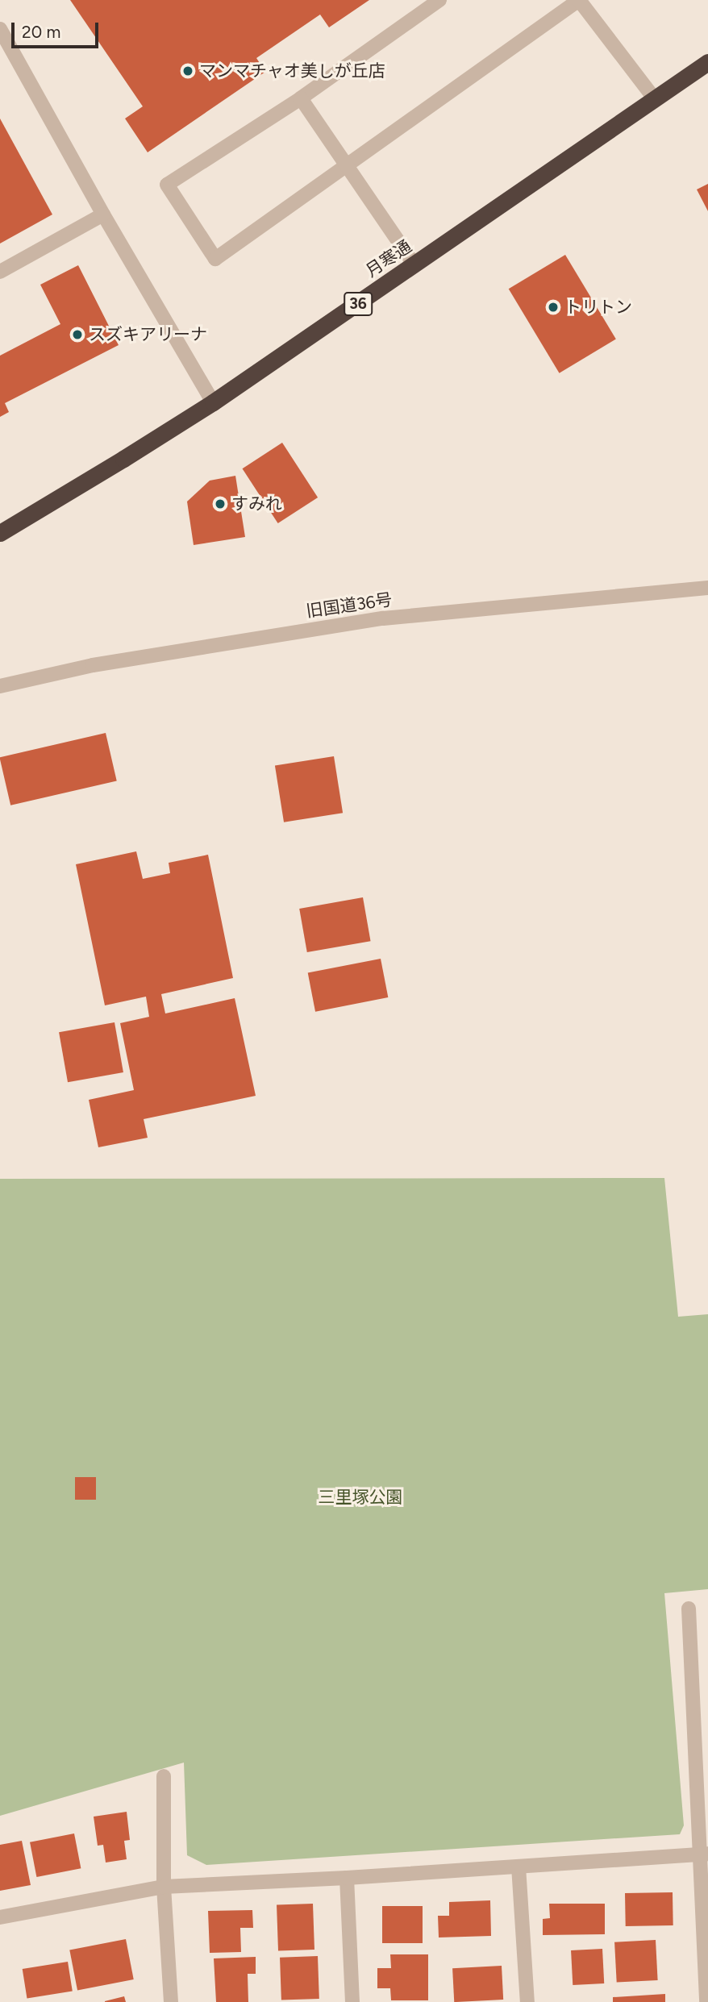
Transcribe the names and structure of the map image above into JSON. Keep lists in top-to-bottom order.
{
  "streets": {
    "highway": ["月寒通", "36"],
    "street": ["旧国道36号"]
  },
  "parks": ["三里塚公園"],
  "places": [
    "マンマチャオ美しが丘店",
    "トリトン",
    "スズキアリーナ",
    "すみれ"
  ],
  "scale_bar": "20 m"
}
